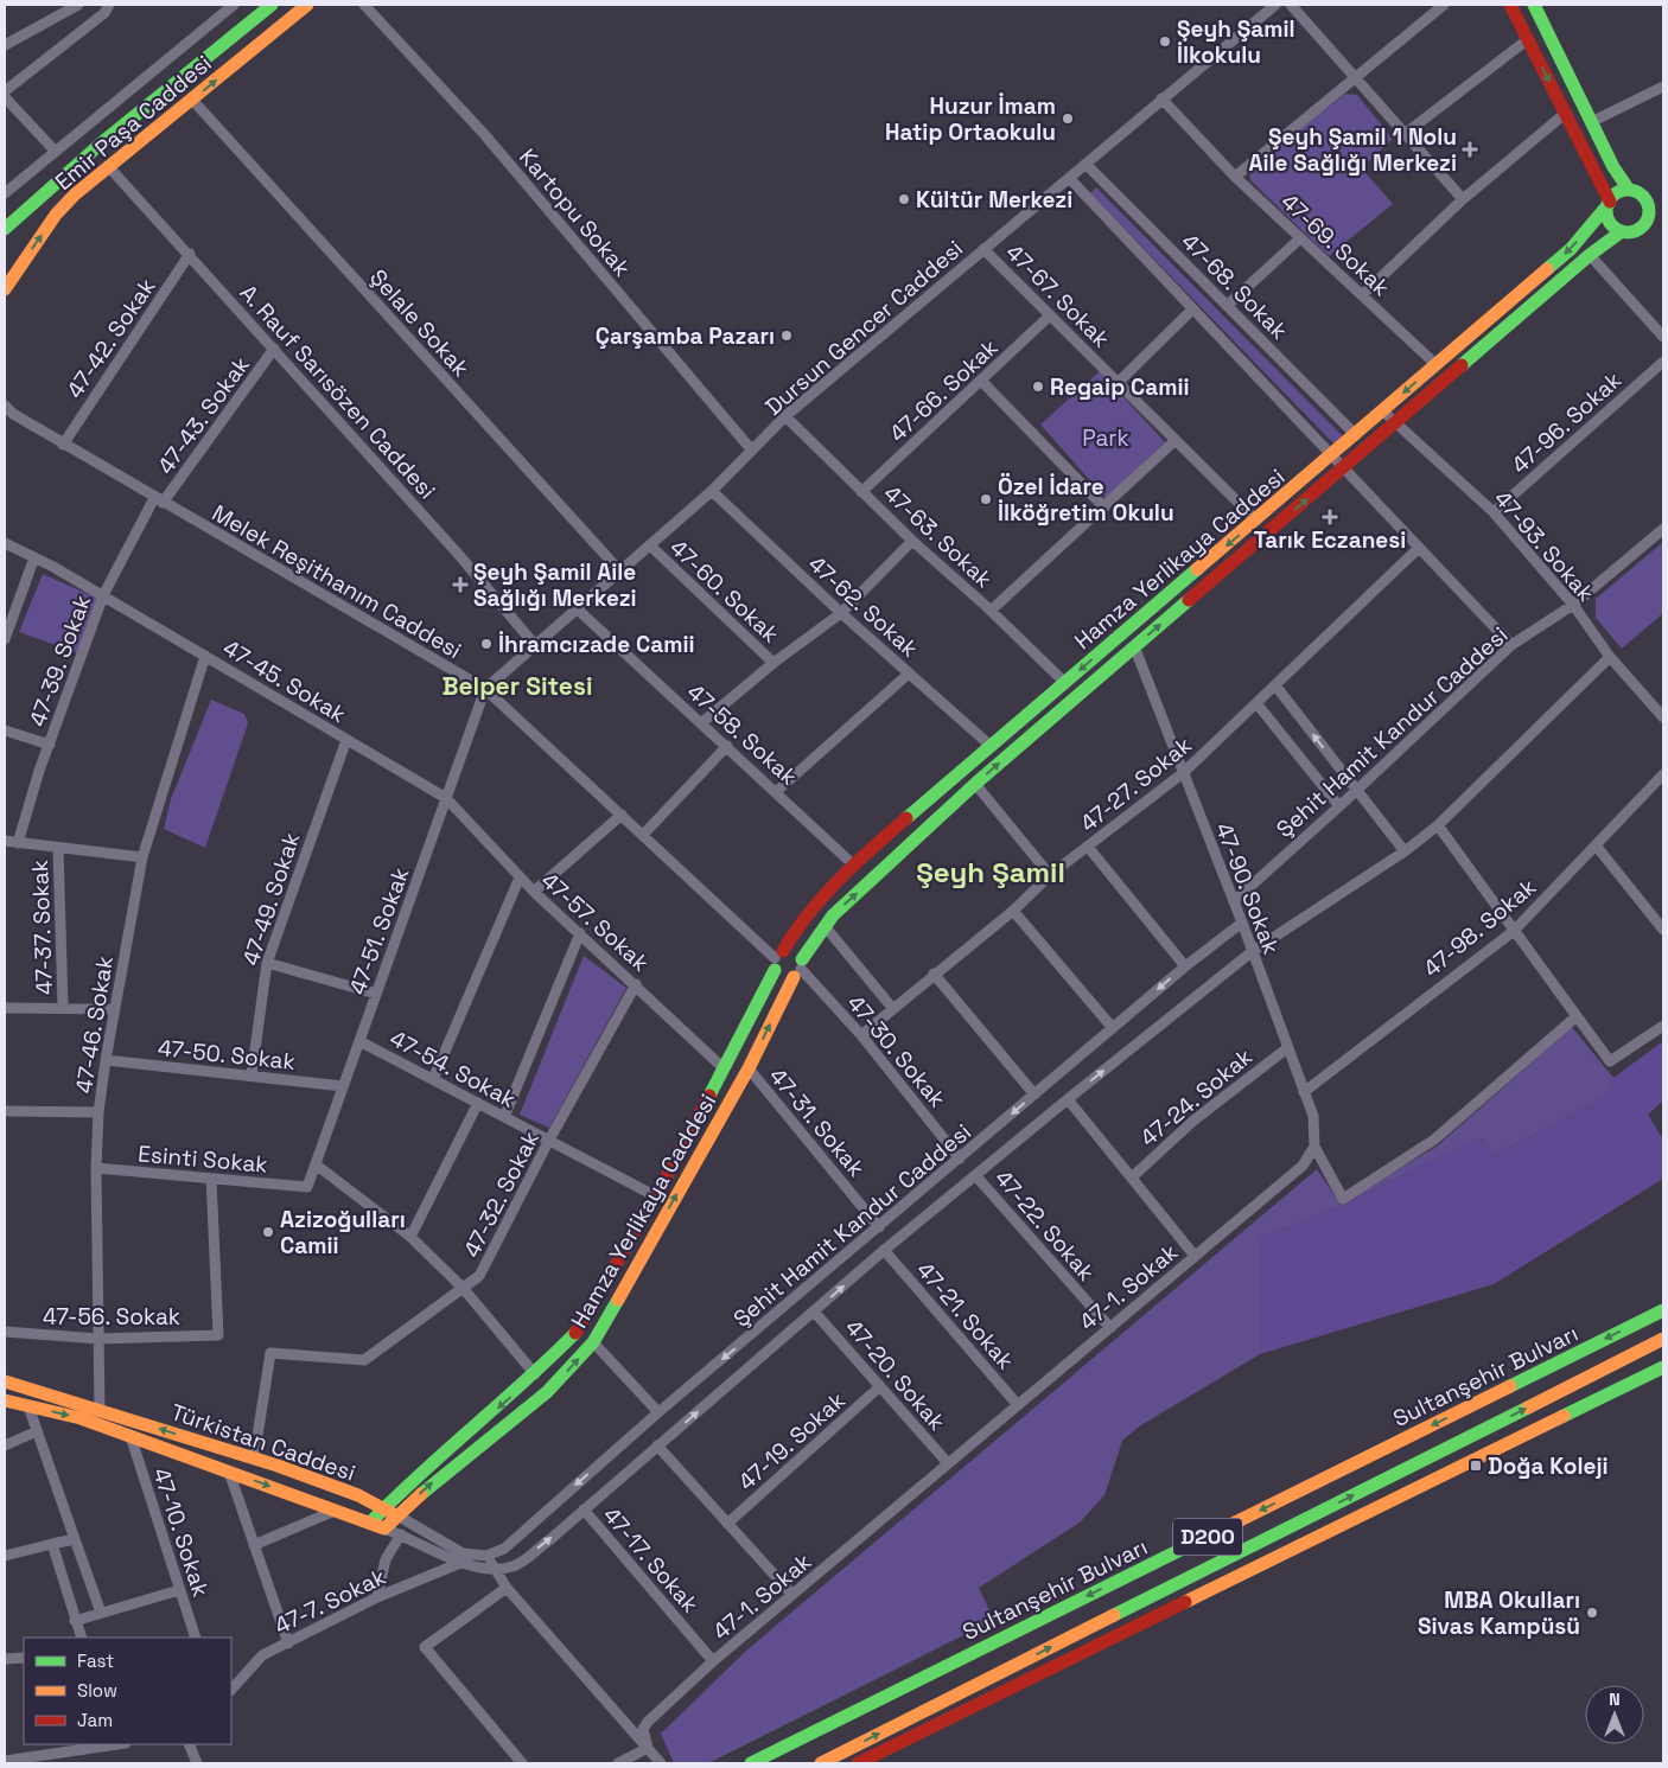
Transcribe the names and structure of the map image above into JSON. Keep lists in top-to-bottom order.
{
  "streets": {
    "main road": [
      "Emir Paşa Caddesi",
      "Hamza Yerlikaya Caddesi",
      "Sultanşehir Bulvarı",
      "Türkistan Caddesi",
      "D200"
    ],
    "street": [
      "Kartopu Sokak",
      "47-69. Sokak",
      "47-68. Sokak",
      "47-67. Sokak",
      "Şelale Sokak",
      "Dursun Gencer Caddesi",
      "47-42. Sokak",
      "47-66. Sokak",
      "A. Rauf Sarısözen Caddesi",
      "47-43. Sokak",
      "47-96. Sokak",
      "47-63. Sokak",
      "47-93. Sokak",
      "Melek Reşithanım Caddesi",
      "47-60. Sokak",
      "47-62. Sokak",
      "47-39. Sokak",
      "47-45. Sokak",
      "Şehit Hamit Kandur Caddesi",
      "47-58. Sokak",
      "47-27. Sokak",
      "47-90. Sokak",
      "47-49. Sokak",
      "47-57. Sokak",
      "47-37. Sokak",
      "47-98. Sokak",
      "47-51. Sokak",
      "47-46. Sokak",
      "47-30. Sokak",
      "47-50. Sokak",
      "47-54. Sokak",
      "47-24. Sokak",
      "47-31. Sokak",
      "Esinti Sokak",
      "47-32. Sokak",
      "47-22. Sokak",
      "47-1. Sokak",
      "47-21. Sokak",
      "47-56. Sokak",
      "47-20. Sokak",
      "47-19. Sokak",
      "47-10. Sokak",
      "47-17. Sokak",
      "47-7. Sokak"
    ]
  },
  "crossings": [
    ["Emir Paşa Caddesi", "Şelale Sokak"],
    ["Emir Paşa Caddesi", "A. Rauf Sarısözen Caddesi"],
    ["Kartopu Sokak", "Dursun Gencer Caddesi"],
    ["47-69. Sokak", "Dursun Gencer Caddesi"],
    ["47-69. Sokak", "Hamza Yerlikaya Caddesi"],
    ["47-68. Sokak", "Dursun Gencer Caddesi"],
    ["47-68. Sokak", "Hamza Yerlikaya Caddesi"],
    ["47-68. Sokak", "Şehit Hamit Kandur Caddesi"],
    ["47-68. Sokak", "47-27. Sokak"],
    ["47-67. Sokak", "Dursun Gencer Caddesi"],
    ["47-67. Sokak", "47-66. Sokak"],
    ["47-67. Sokak", "Hamza Yerlikaya Caddesi"],
    ["Şelale Sokak", "Dursun Gencer Caddesi"],
    ["Dursun Gencer Caddesi", "A. Rauf Sarısözen Caddesi"],
    ["Dursun Gencer Caddesi", "47-63. Sokak"],
    ["Dursun Gencer Caddesi", "Melek Reşithanım Caddesi"],
    ["Dursun Gencer Caddesi", "47-60. Sokak"],
    ["Dursun Gencer Caddesi", "47-62. Sokak"],
    ["Dursun Gencer Caddesi", "47-58. Sokak"],
    ["Dursun Gencer Caddesi", "47-51. Sokak"],
    ["47-42. Sokak", "A. Rauf Sarısözen Caddesi"],
    ["47-42. Sokak", "Melek Reşithanım Caddesi"],
    ["47-66. Sokak", "47-63. Sokak"],
    ["A. Rauf Sarısözen Caddesi", "47-43. Sokak"],
    ["47-43. Sokak", "Melek Reşithanım Caddesi"],
    ["47-43. Sokak", "47-39. Sokak"],
    ["47-96. Sokak", "47-93. Sokak"],
    ["47-63. Sokak", "Hamza Yerlikaya Caddesi"],
    ["47-93. Sokak", "Hamza Yerlikaya Caddesi"],
    ["47-93. Sokak", "Şehit Hamit Kandur Caddesi"],
    ["Hamza Yerlikaya Caddesi", "Melek Reşithanım Caddesi"],
    ["Hamza Yerlikaya Caddesi", "47-62. Sokak"],
    ["Hamza Yerlikaya Caddesi", "47-58. Sokak"],
    ["Hamza Yerlikaya Caddesi", "47-90. Sokak"],
    ["Hamza Yerlikaya Caddesi", "47-57. Sokak"],
    ["Hamza Yerlikaya Caddesi", "47-30. Sokak"],
    ["Hamza Yerlikaya Caddesi", "47-54. Sokak"],
    ["Hamza Yerlikaya Caddesi", "47-31. Sokak"],
    ["Hamza Yerlikaya Caddesi", "Türkistan Caddesi"],
    ["Melek Reşithanım Caddesi", "47-39. Sokak"],
    ["Melek Reşithanım Caddesi", "47-51. Sokak"],
    ["47-39. Sokak", "47-45. Sokak"],
    ["47-45. Sokak", "47-49. Sokak"],
    ["47-45. Sokak", "47-57. Sokak"],
    ["47-45. Sokak", "47-51. Sokak"],
    ["47-45. Sokak", "47-46. Sokak"],
    ["Şehit Hamit Kandur Caddesi", "47-90. Sokak"],
    ["Şehit Hamit Kandur Caddesi", "47-30. Sokak"],
    ["Şehit Hamit Kandur Caddesi", "47-31. Sokak"],
    ["Şehit Hamit Kandur Caddesi", "47-22. Sokak"],
    ["Şehit Hamit Kandur Caddesi", "47-21. Sokak"],
    ["Şehit Hamit Kandur Caddesi", "47-20. Sokak"],
    ["Şehit Hamit Kandur Caddesi", "Türkistan Caddesi"],
    ["Şehit Hamit Kandur Caddesi", "47-17. Sokak"],
    ["47-27. Sokak", "47-90. Sokak"],
    ["47-27. Sokak", "47-30. Sokak"],
    ["47-90. Sokak", "47-98. Sokak"],
    ["47-90. Sokak", "47-24. Sokak"],
    ["47-90. Sokak", "47-1. Sokak"],
    ["47-49. Sokak", "47-50. Sokak"],
    ["47-57. Sokak", "47-51. Sokak"],
    ["47-57. Sokak", "47-32. Sokak"],
    ["47-51. Sokak", "47-50. Sokak"],
    ["47-51. Sokak", "47-54. Sokak"],
    ["47-51. Sokak", "Esinti Sokak"],
    ["47-46. Sokak", "47-50. Sokak"],
    ["47-46. Sokak", "Esinti Sokak"],
    ["47-46. Sokak", "47-56. Sokak"],
    ["47-46. Sokak", "Türkistan Caddesi"],
    ["47-54. Sokak", "47-32. Sokak"],
    ["Esinti Sokak", "47-56. Sokak"],
    ["47-32. Sokak", "Türkistan Caddesi"],
    ["47-22. Sokak", "47-1. Sokak"],
    ["47-1. Sokak", "47-21. Sokak"],
    ["47-1. Sokak", "47-20. Sokak"],
    ["47-1. Sokak", "47-17. Sokak"],
    ["47-20. Sokak", "47-19. Sokak"],
    ["Türkistan Caddesi", "47-10. Sokak"],
    ["Türkistan Caddesi", "47-7. Sokak"]
  ],
  "districts": ["Belper Sitesi", "Şeyh Şamil"],
  "parks": ["Park"],
  "places": {
    "other": [
      "Şeyh Şamil İlkokulu",
      "Huzur İmam Hatip Ortaokulu",
      "Kültür Merkezi",
      "Çarşamba Pazarı",
      "Regaip Camii",
      "Özel İdare İlköğretim Okulu",
      "İhramcızade Camii",
      "Azizoğulları Camii",
      "MBA Okulları Sivas Kampüsü"
    ],
    "health": ["Şeyh Şamil 1 Nolu Aile Sağlığı Merkezi", "Tarık Eczanesi", "Şeyh Şamil Aile Sağlığı Merkezi"],
    "transit": ["Doğa Koleji"]
  },
  "legend": ["Fast", "Slow", "Jam"],
  "north": "top"
}
